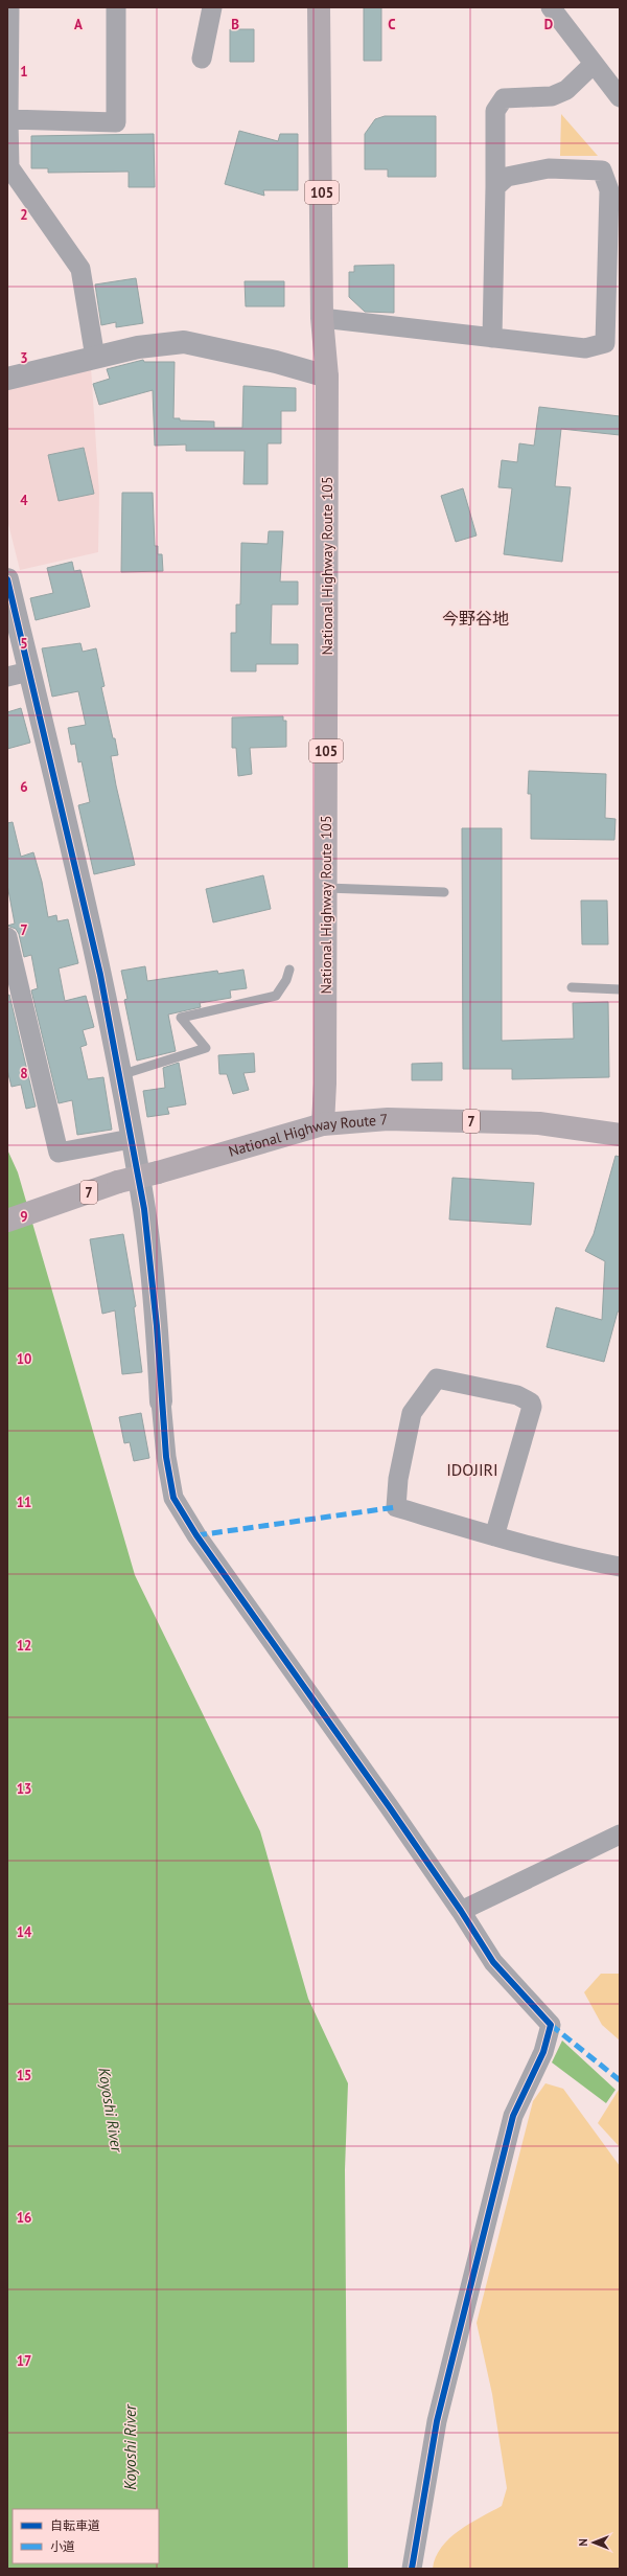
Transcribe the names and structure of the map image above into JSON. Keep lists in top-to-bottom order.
{
  "streets": {
    "highway": [
      "105",
      "National Highway Route 105",
      "7",
      "National Highway Route 7"
    ]
  },
  "crossings": [
    ["National Highway Route 105", "National Highway Route 7"]
  ],
  "districts": ["今野谷地", "IDOJIRI"],
  "water": ["Koyoshi River"],
  "legend": ["自転車道", "小道"],
  "north": "left",
  "grid": {
    "columns": [
      "A",
      "B",
      "C",
      "D"
    ],
    "rows": [
      "1",
      "2",
      "3",
      "4",
      "5",
      "6",
      "7",
      "8",
      "9",
      "10",
      "11",
      "12",
      "13",
      "14",
      "15",
      "16",
      "17"
    ]
  }
}
